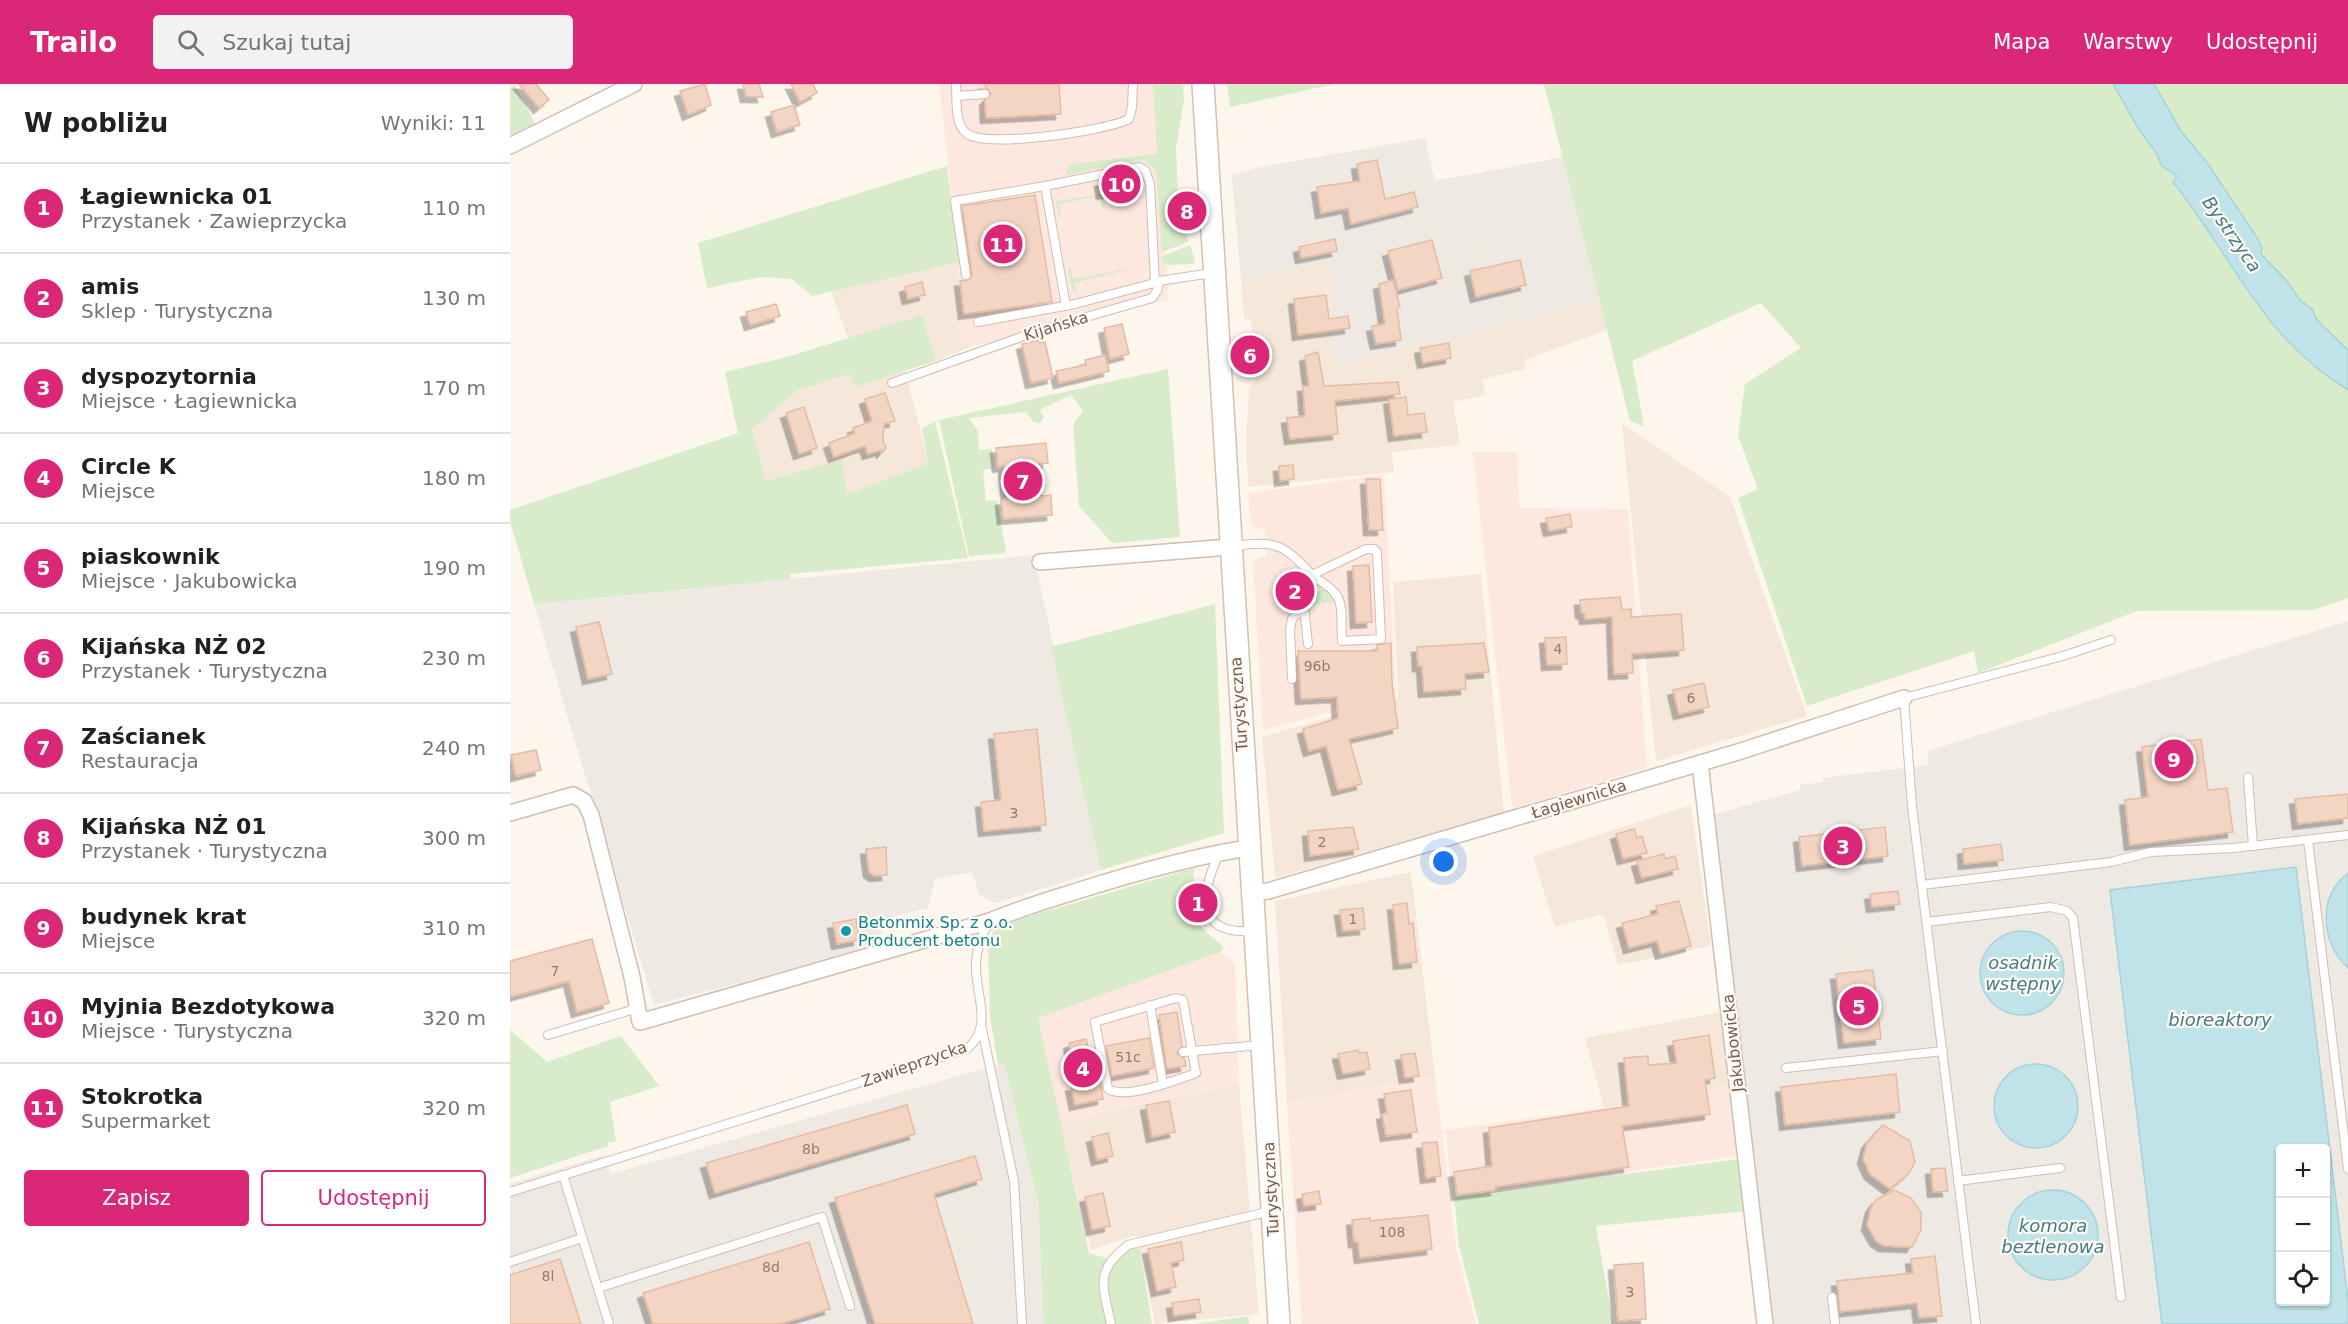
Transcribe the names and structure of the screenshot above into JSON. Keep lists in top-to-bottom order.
{
  "streets": {
    "main road": ["Turystyczna"],
    "street": ["Łagiewnicka", "Jakubowicka"],
    "lane": ["Kijańska", "Zawieprzycka"]
  },
  "crossings": [
    ["Turystyczna", "Łagiewnicka"],
    ["Łagiewnicka", "Jakubowicka"]
  ],
  "water": [
    "Bystrzyca",
    "osadnik wstępny",
    "bioreaktory",
    "komora beztlenowa"
  ],
  "places": ["Betonmix Sp. z o.o. Producent betonu"],
  "house_numbers": [
    "4",
    "96b",
    "6",
    "3",
    "2",
    "1",
    "7",
    "51c",
    "8b",
    "108",
    "8d",
    "8l",
    "3"
  ],
  "page": {
    "header": "Trailo",
    "search": "Szukaj tutaj",
    "nav": ["Mapa", "Warstwy", "Udostępnij"],
    "heading": ["W pobliżu", "Wyniki: 11"],
    "list": [
      {
        "mark": "1",
        "name": "Łagiewnicka 01",
        "note": "Przystanek · Zawieprzycka",
        "value": "110 m"
      },
      {
        "mark": "2",
        "name": "amis",
        "note": "Sklep · Turystyczna",
        "value": "130 m"
      },
      {
        "mark": "3",
        "name": "dyspozytornia",
        "note": "Miejsce · Łagiewnicka",
        "value": "170 m"
      },
      {
        "mark": "4",
        "name": "Circle K",
        "note": "Miejsce",
        "value": "180 m"
      },
      {
        "mark": "5",
        "name": "piaskownik",
        "note": "Miejsce · Jakubowicka",
        "value": "190 m"
      },
      {
        "mark": "6",
        "name": "Kijańska NŻ 02",
        "note": "Przystanek · Turystyczna",
        "value": "230 m"
      },
      {
        "mark": "7",
        "name": "Zaścianek",
        "note": "Restauracja",
        "value": "240 m"
      },
      {
        "mark": "8",
        "name": "Kijańska NŻ 01",
        "note": "Przystanek · Turystyczna",
        "value": "300 m"
      },
      {
        "mark": "9",
        "name": "budynek krat",
        "note": "Miejsce",
        "value": "310 m"
      },
      {
        "mark": "10",
        "name": "Myjnia Bezdotykowa",
        "note": "Miejsce · Turystyczna",
        "value": "320 m"
      },
      {
        "mark": "11",
        "name": "Stokrotka",
        "note": "Supermarket",
        "value": "320 m"
      }
    ],
    "pins": [
      "10",
      "8",
      "11",
      "6",
      "7",
      "2",
      "9",
      "3",
      "1",
      "5",
      "4"
    ],
    "map_buttons": ["+", "−"],
    "buttons": ["Zapisz", "Udostępnij"]
  }
}
